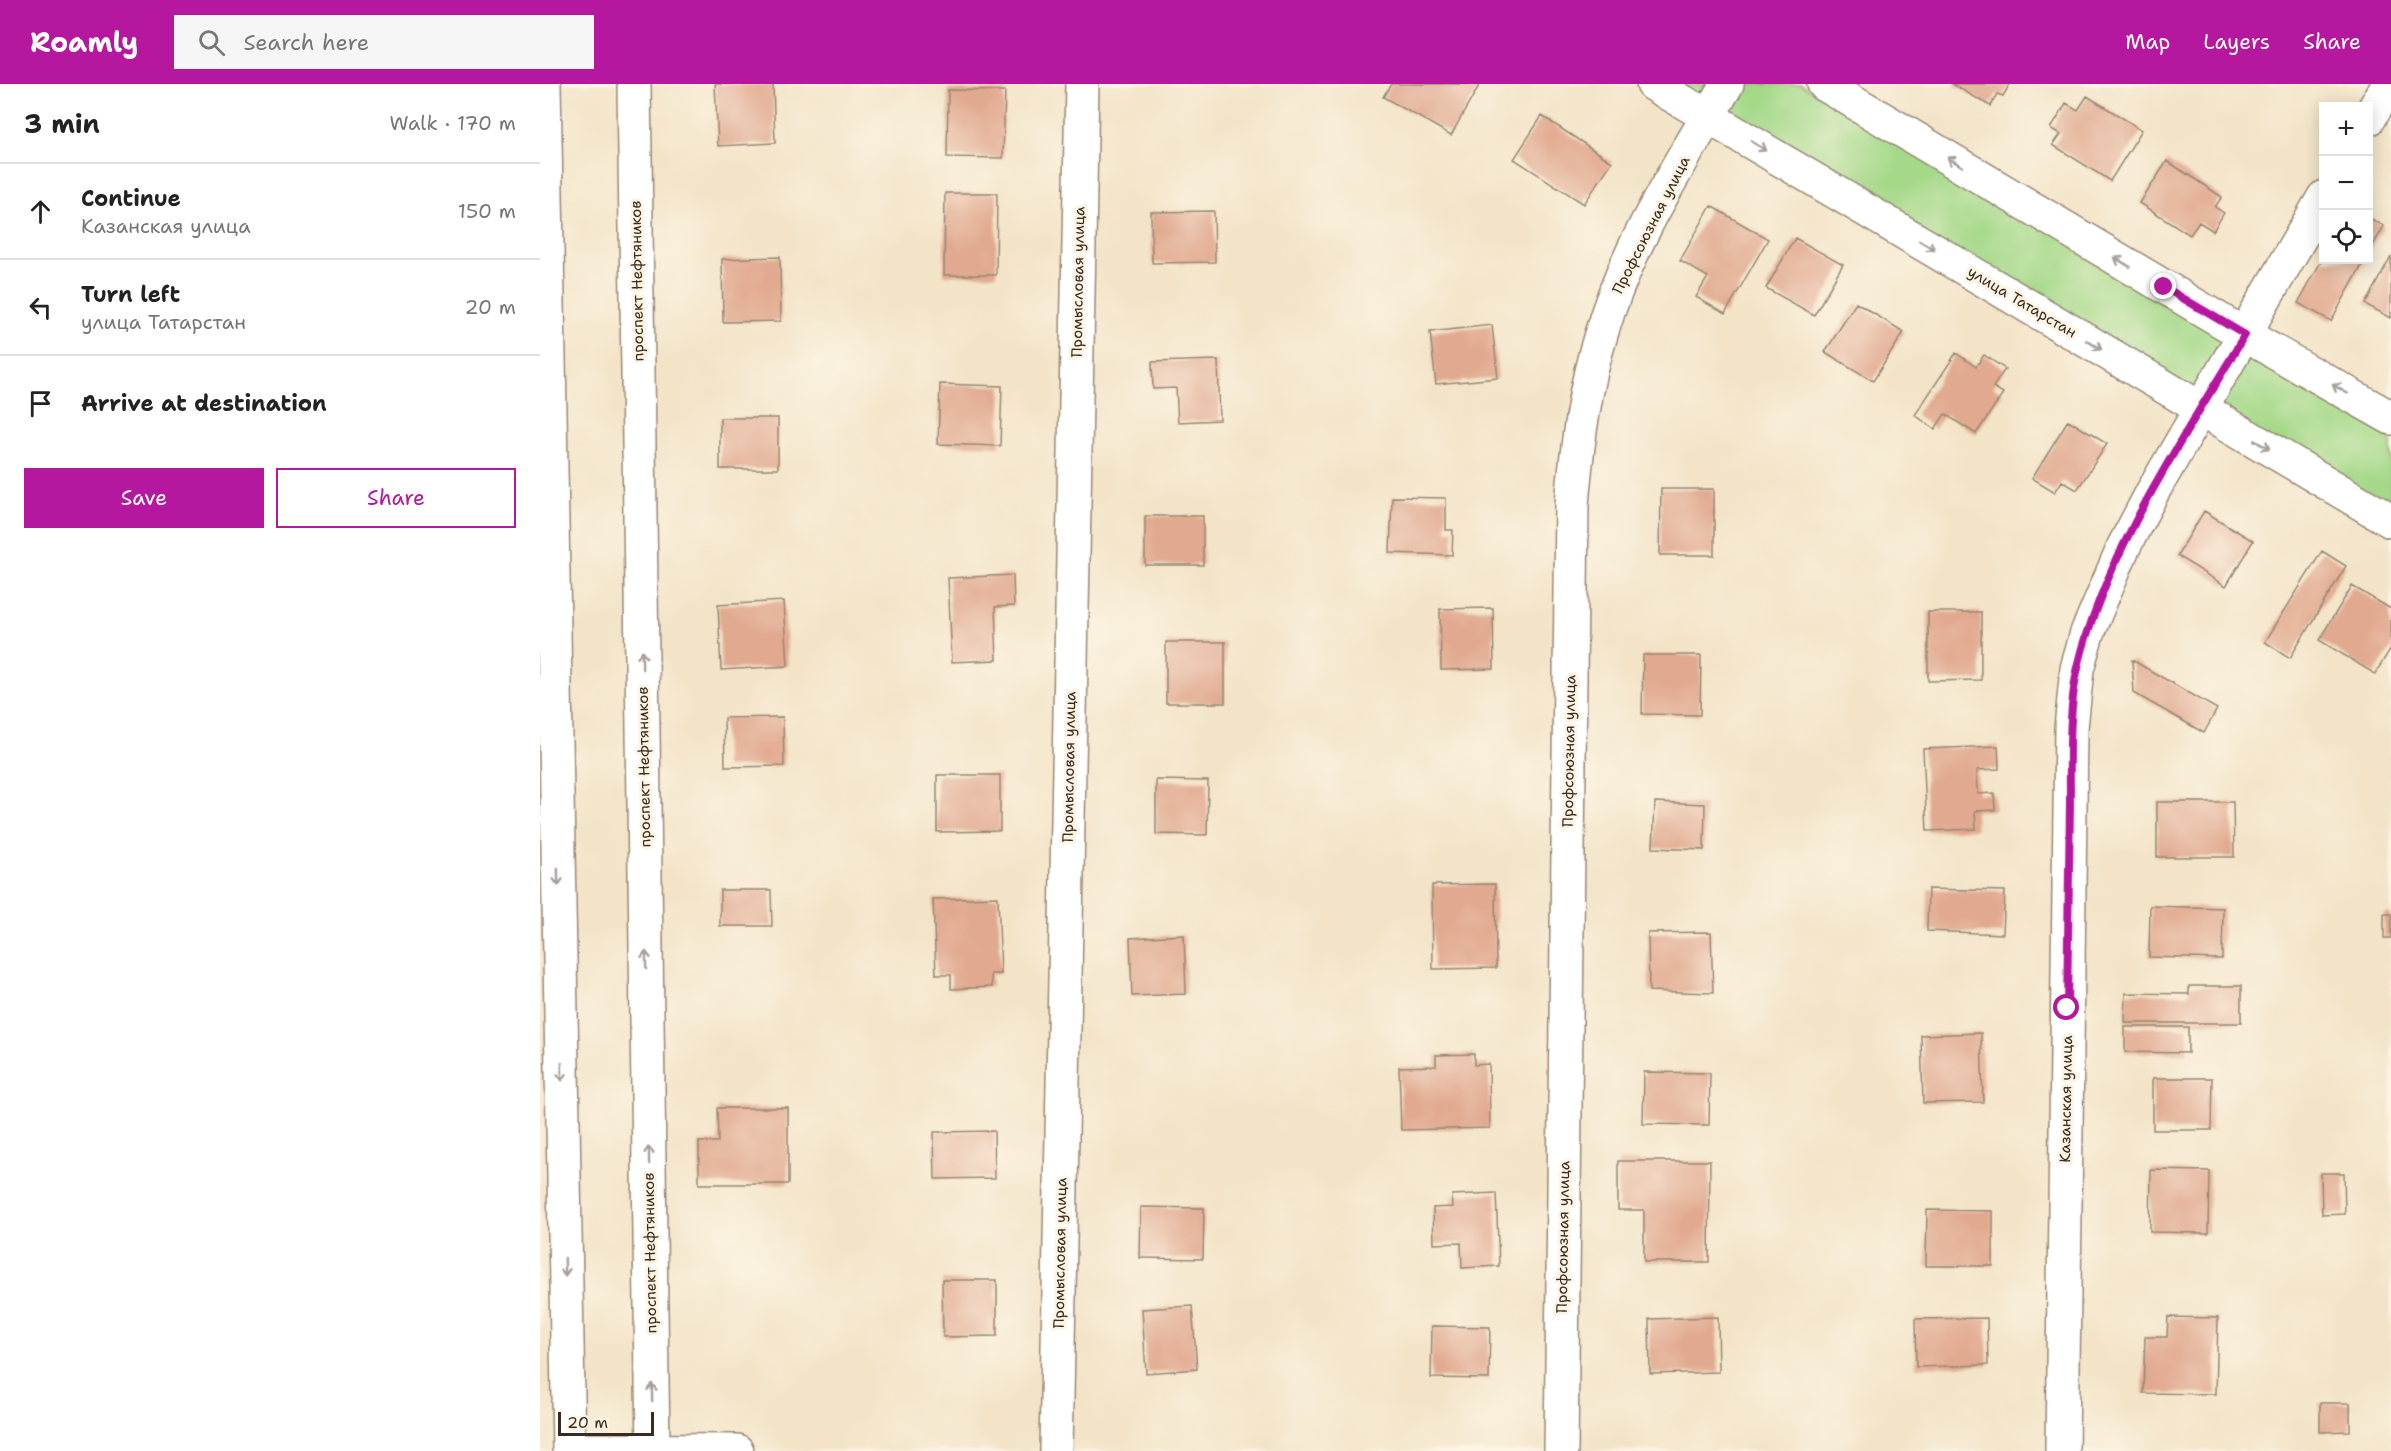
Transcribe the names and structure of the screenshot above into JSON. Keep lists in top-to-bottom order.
{
  "streets": {
    "street": [
      "Профсоюзная улица",
      "проспект Нефтяников",
      "Промысловая улица",
      "улица Татарстан",
      "Казанская улица"
    ]
  },
  "crossings": [
    ["Профсоюзная улица", "улица Татарстан"],
    ["улица Татарстан", "Казанская улица"]
  ],
  "scale_bar": "20 m",
  "page": {
    "header": "Roamly",
    "search": "Search here",
    "nav": ["Map", "Layers", "Share"],
    "heading": ["3 min", "Walk · 170 m"],
    "map_buttons": ["+", "−"],
    "list": [
      ["Continue", "Казанская улица", "150 m"],
      ["Turn left", "улица Татарстан", "20 m"],
      "Arrive at destination"
    ],
    "buttons": ["Save", "Share"],
    "scale": "20 m"
  }
}
